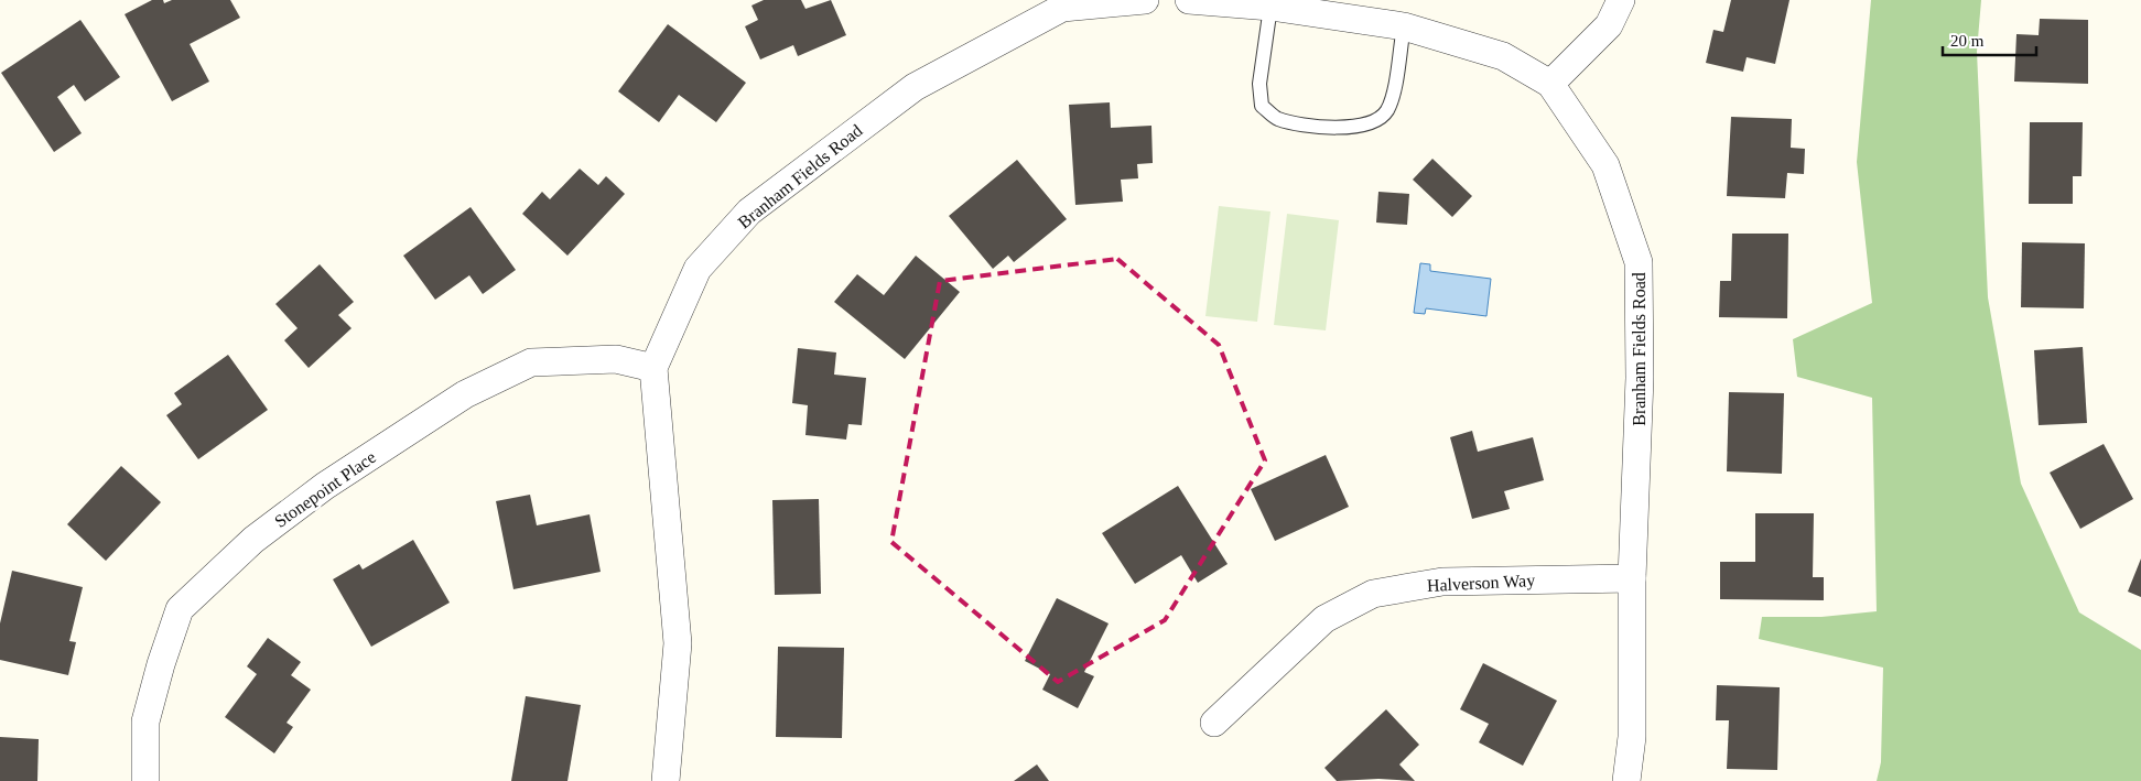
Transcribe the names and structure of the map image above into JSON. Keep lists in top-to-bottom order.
{
  "streets": {
    "street": ["Branham Fields Road", "Stonepoint Place", "Halverson Way"]
  },
  "crossings": [
    ["Branham Fields Road", "Stonepoint Place"],
    ["Branham Fields Road", "Halverson Way"]
  ],
  "scale_bar": "20 m"
}
